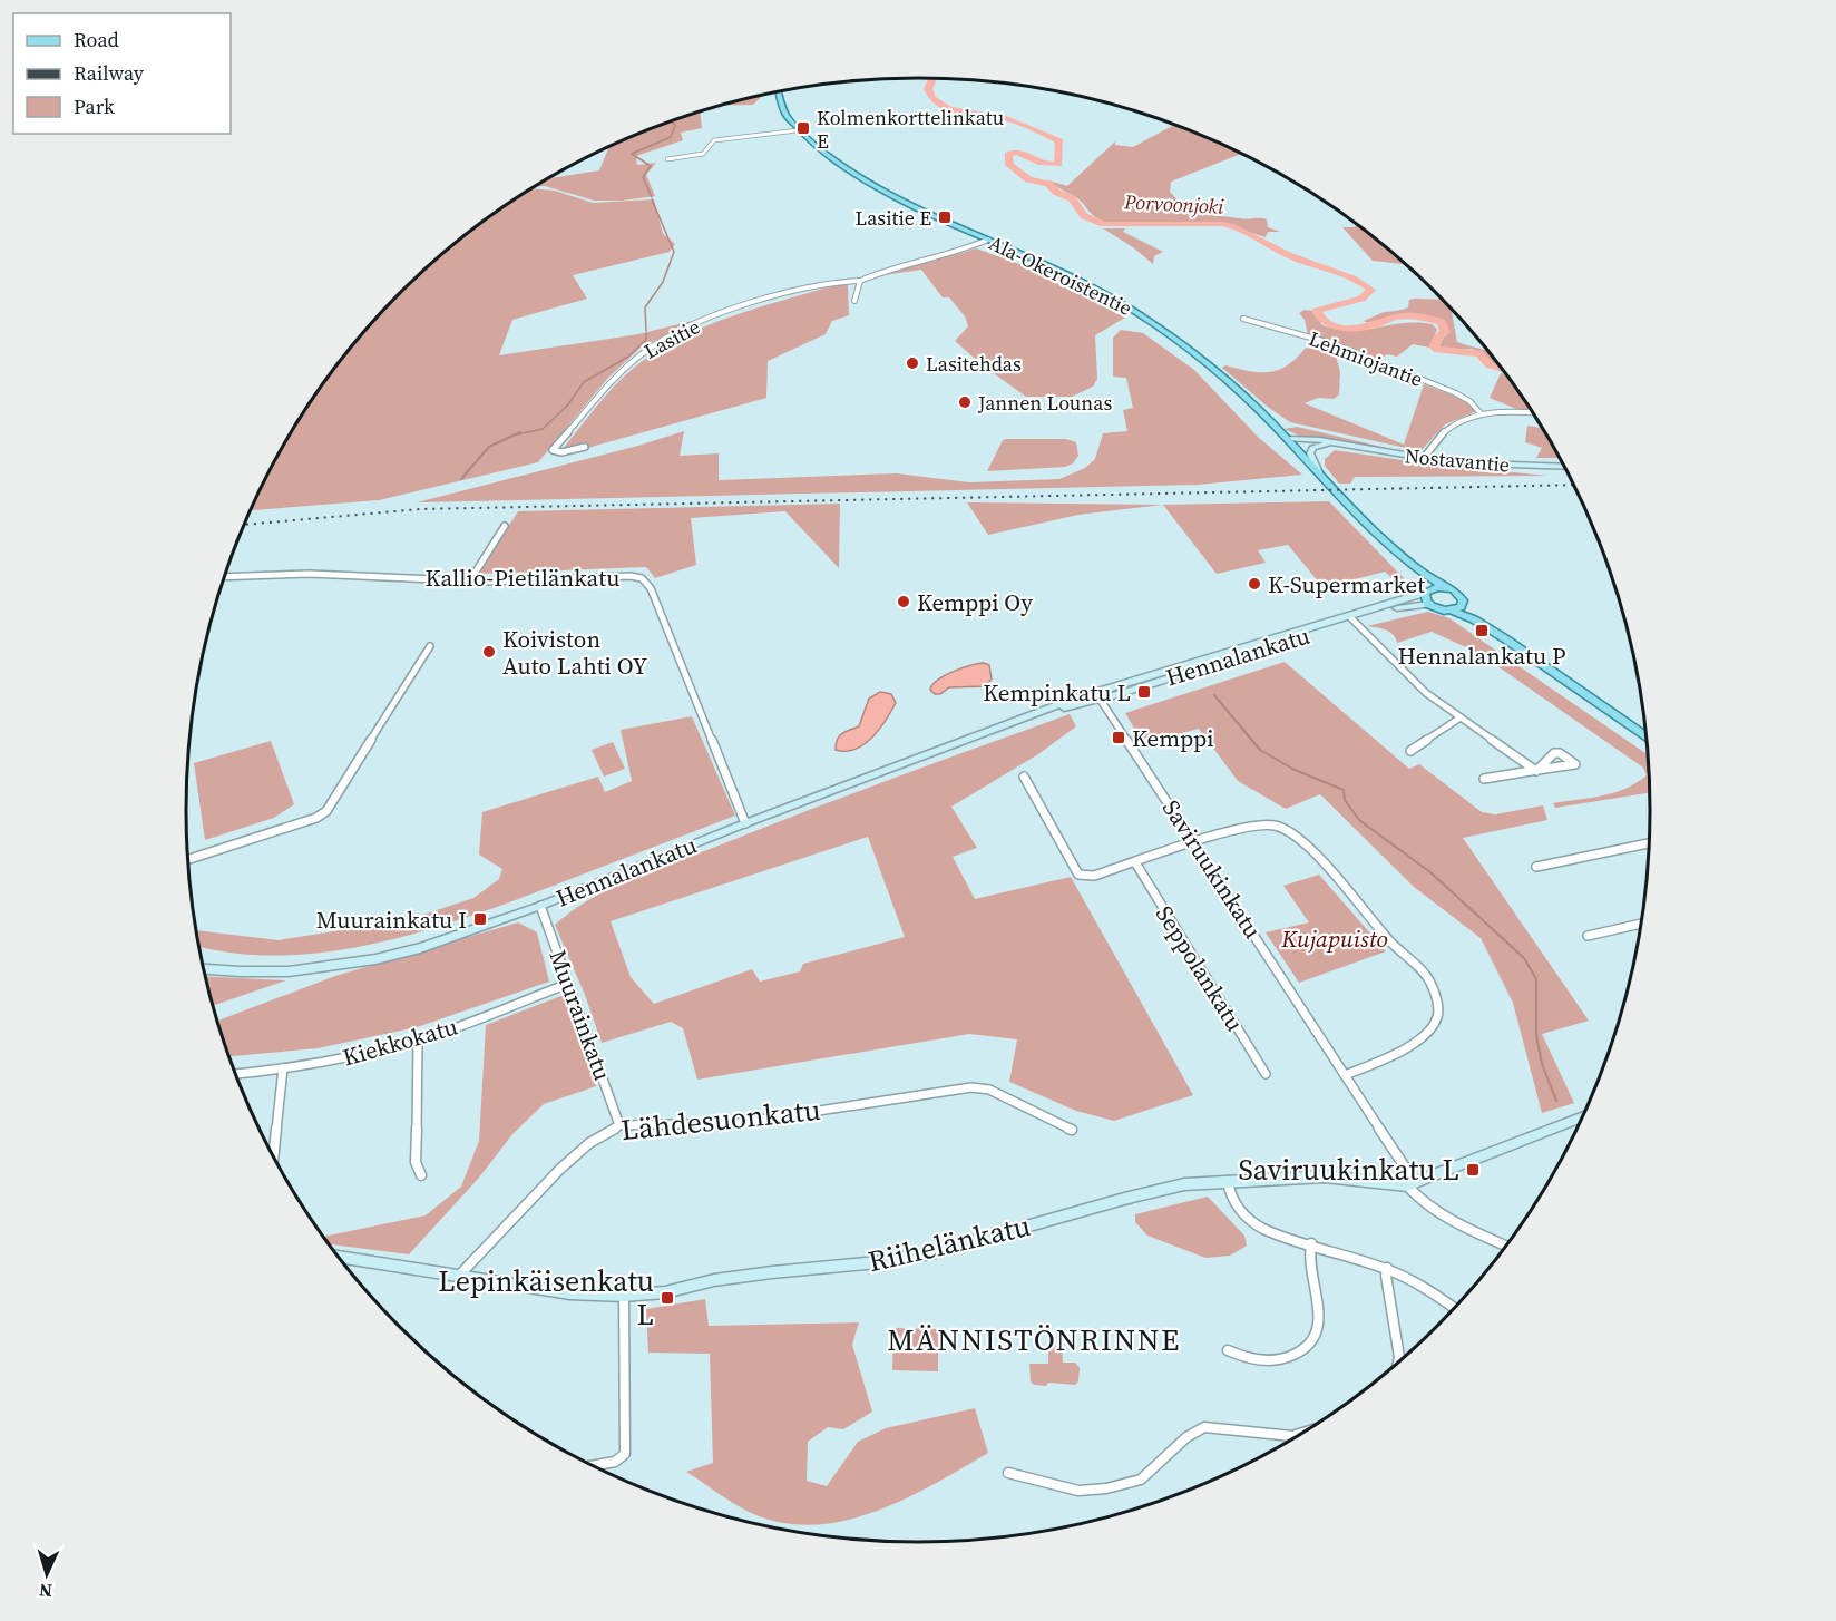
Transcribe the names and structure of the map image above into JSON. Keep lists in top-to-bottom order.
{
  "streets": {
    "main road": ["Ala-Okeroistentie"],
    "street": [
      "Lasitie",
      "Lehmiojantie",
      "Nostavantie",
      "Kallio-Pietilänkatu",
      "Hennalankatu",
      "Saviruukinkatu",
      "Seppolankatu",
      "Muurainkatu",
      "Kiekkokatu",
      "Lähdesuonkatu",
      "Riihelänkatu"
    ]
  },
  "crossings": [
    ["Ala-Okeroistentie", "Lasitie"],
    ["Ala-Okeroistentie", "Nostavantie"],
    ["Ala-Okeroistentie", "Hennalankatu"],
    ["Kallio-Pietilänkatu", "Hennalankatu"],
    ["Hennalankatu", "Saviruukinkatu"],
    ["Hennalankatu", "Muurainkatu"],
    ["Saviruukinkatu", "Riihelänkatu"],
    ["Muurainkatu", "Kiekkokatu"],
    ["Muurainkatu", "Lähdesuonkatu"],
    ["Lähdesuonkatu", "Riihelänkatu"]
  ],
  "districts": ["MÄNNISTÖNRINNE"],
  "water": ["Porvoonjoki"],
  "parks": ["Kujapuisto"],
  "places": {
    "transit": [
      "Kolmenkorttelinkatu E",
      "Lasitie E",
      "Hennalankatu P",
      "Kempinkatu L",
      "Kemppi",
      "Muurainkatu I",
      "Saviruukinkatu L",
      "Lepinkäisenkatu L"
    ],
    "other": [
      "Lasitehdas",
      "Jannen Lounas",
      "K-Supermarket",
      "Kemppi Oy",
      "Koiviston Auto Lahti OY"
    ]
  },
  "legend": ["Road", "Railway", "Park"],
  "north": "bottom"
}
